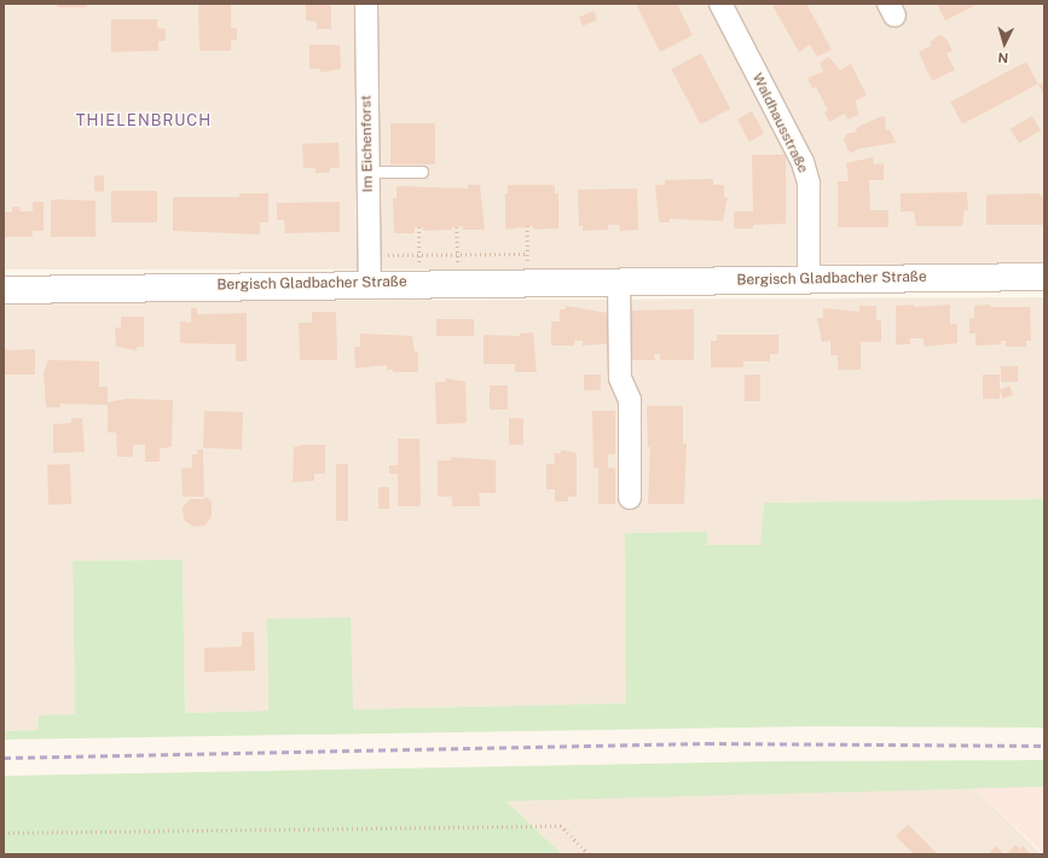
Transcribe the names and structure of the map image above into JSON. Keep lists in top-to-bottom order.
{
  "streets": {
    "main road": ["Bergisch Gladbacher Straße"],
    "street": ["Waldhausstraße", "Im Eichenforst"]
  },
  "crossings": [
    ["Waldhausstraße", "Bergisch Gladbacher Straße"],
    ["Im Eichenforst", "Bergisch Gladbacher Straße"]
  ],
  "districts": ["THIELENBRUCH"],
  "north": "bottom"
}
